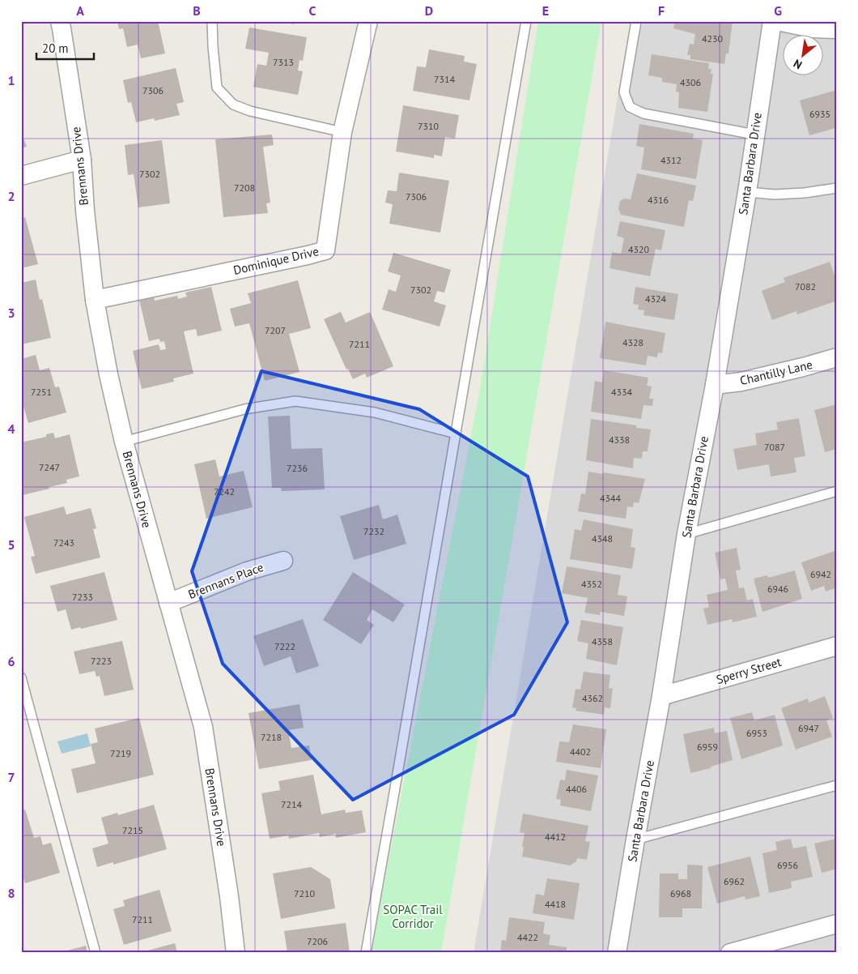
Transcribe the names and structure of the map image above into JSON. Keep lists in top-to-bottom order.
{
  "streets": {
    "street": [
      "Santa Barbara Drive",
      "Brennans Drive",
      "Dominique Drive",
      "Chantilly Lane",
      "Brennans Place",
      "Sperry Street"
    ]
  },
  "crossings": [
    ["Santa Barbara Drive", "Chantilly Lane"],
    ["Santa Barbara Drive", "Sperry Street"],
    ["Brennans Drive", "Dominique Drive"],
    ["Brennans Drive", "Brennans Place"]
  ],
  "parks": ["SOPAC Trail Corridor"],
  "house_numbers": [
    "4230",
    "7313",
    "7314",
    "4306",
    "7306",
    "6935",
    "7310",
    "4312",
    "7302",
    "7208",
    "7306",
    "4316",
    "4320",
    "7082",
    "7302",
    "4324",
    "7207",
    "4328",
    "7211",
    "7251",
    "4334",
    "4338",
    "7087",
    "7247",
    "7236",
    "7242",
    "4344",
    "7232",
    "4348",
    "7243",
    "6942",
    "4352",
    "6946",
    "7233",
    "4358",
    "7222",
    "7223",
    "4362",
    "6947",
    "6953",
    "7218",
    "6959",
    "4402",
    "7219",
    "4406",
    "7214",
    "7215",
    "4412",
    "6956",
    "6962",
    "7210",
    "6968",
    "4418",
    "7211",
    "4422",
    "7206"
  ],
  "scale_bar": "20 m",
  "north": "bottom left",
  "grid": {
    "columns": [
      "A",
      "B",
      "C",
      "D",
      "E",
      "F",
      "G"
    ],
    "rows": [
      "1",
      "2",
      "3",
      "4",
      "5",
      "6",
      "7",
      "8"
    ]
  }
}
